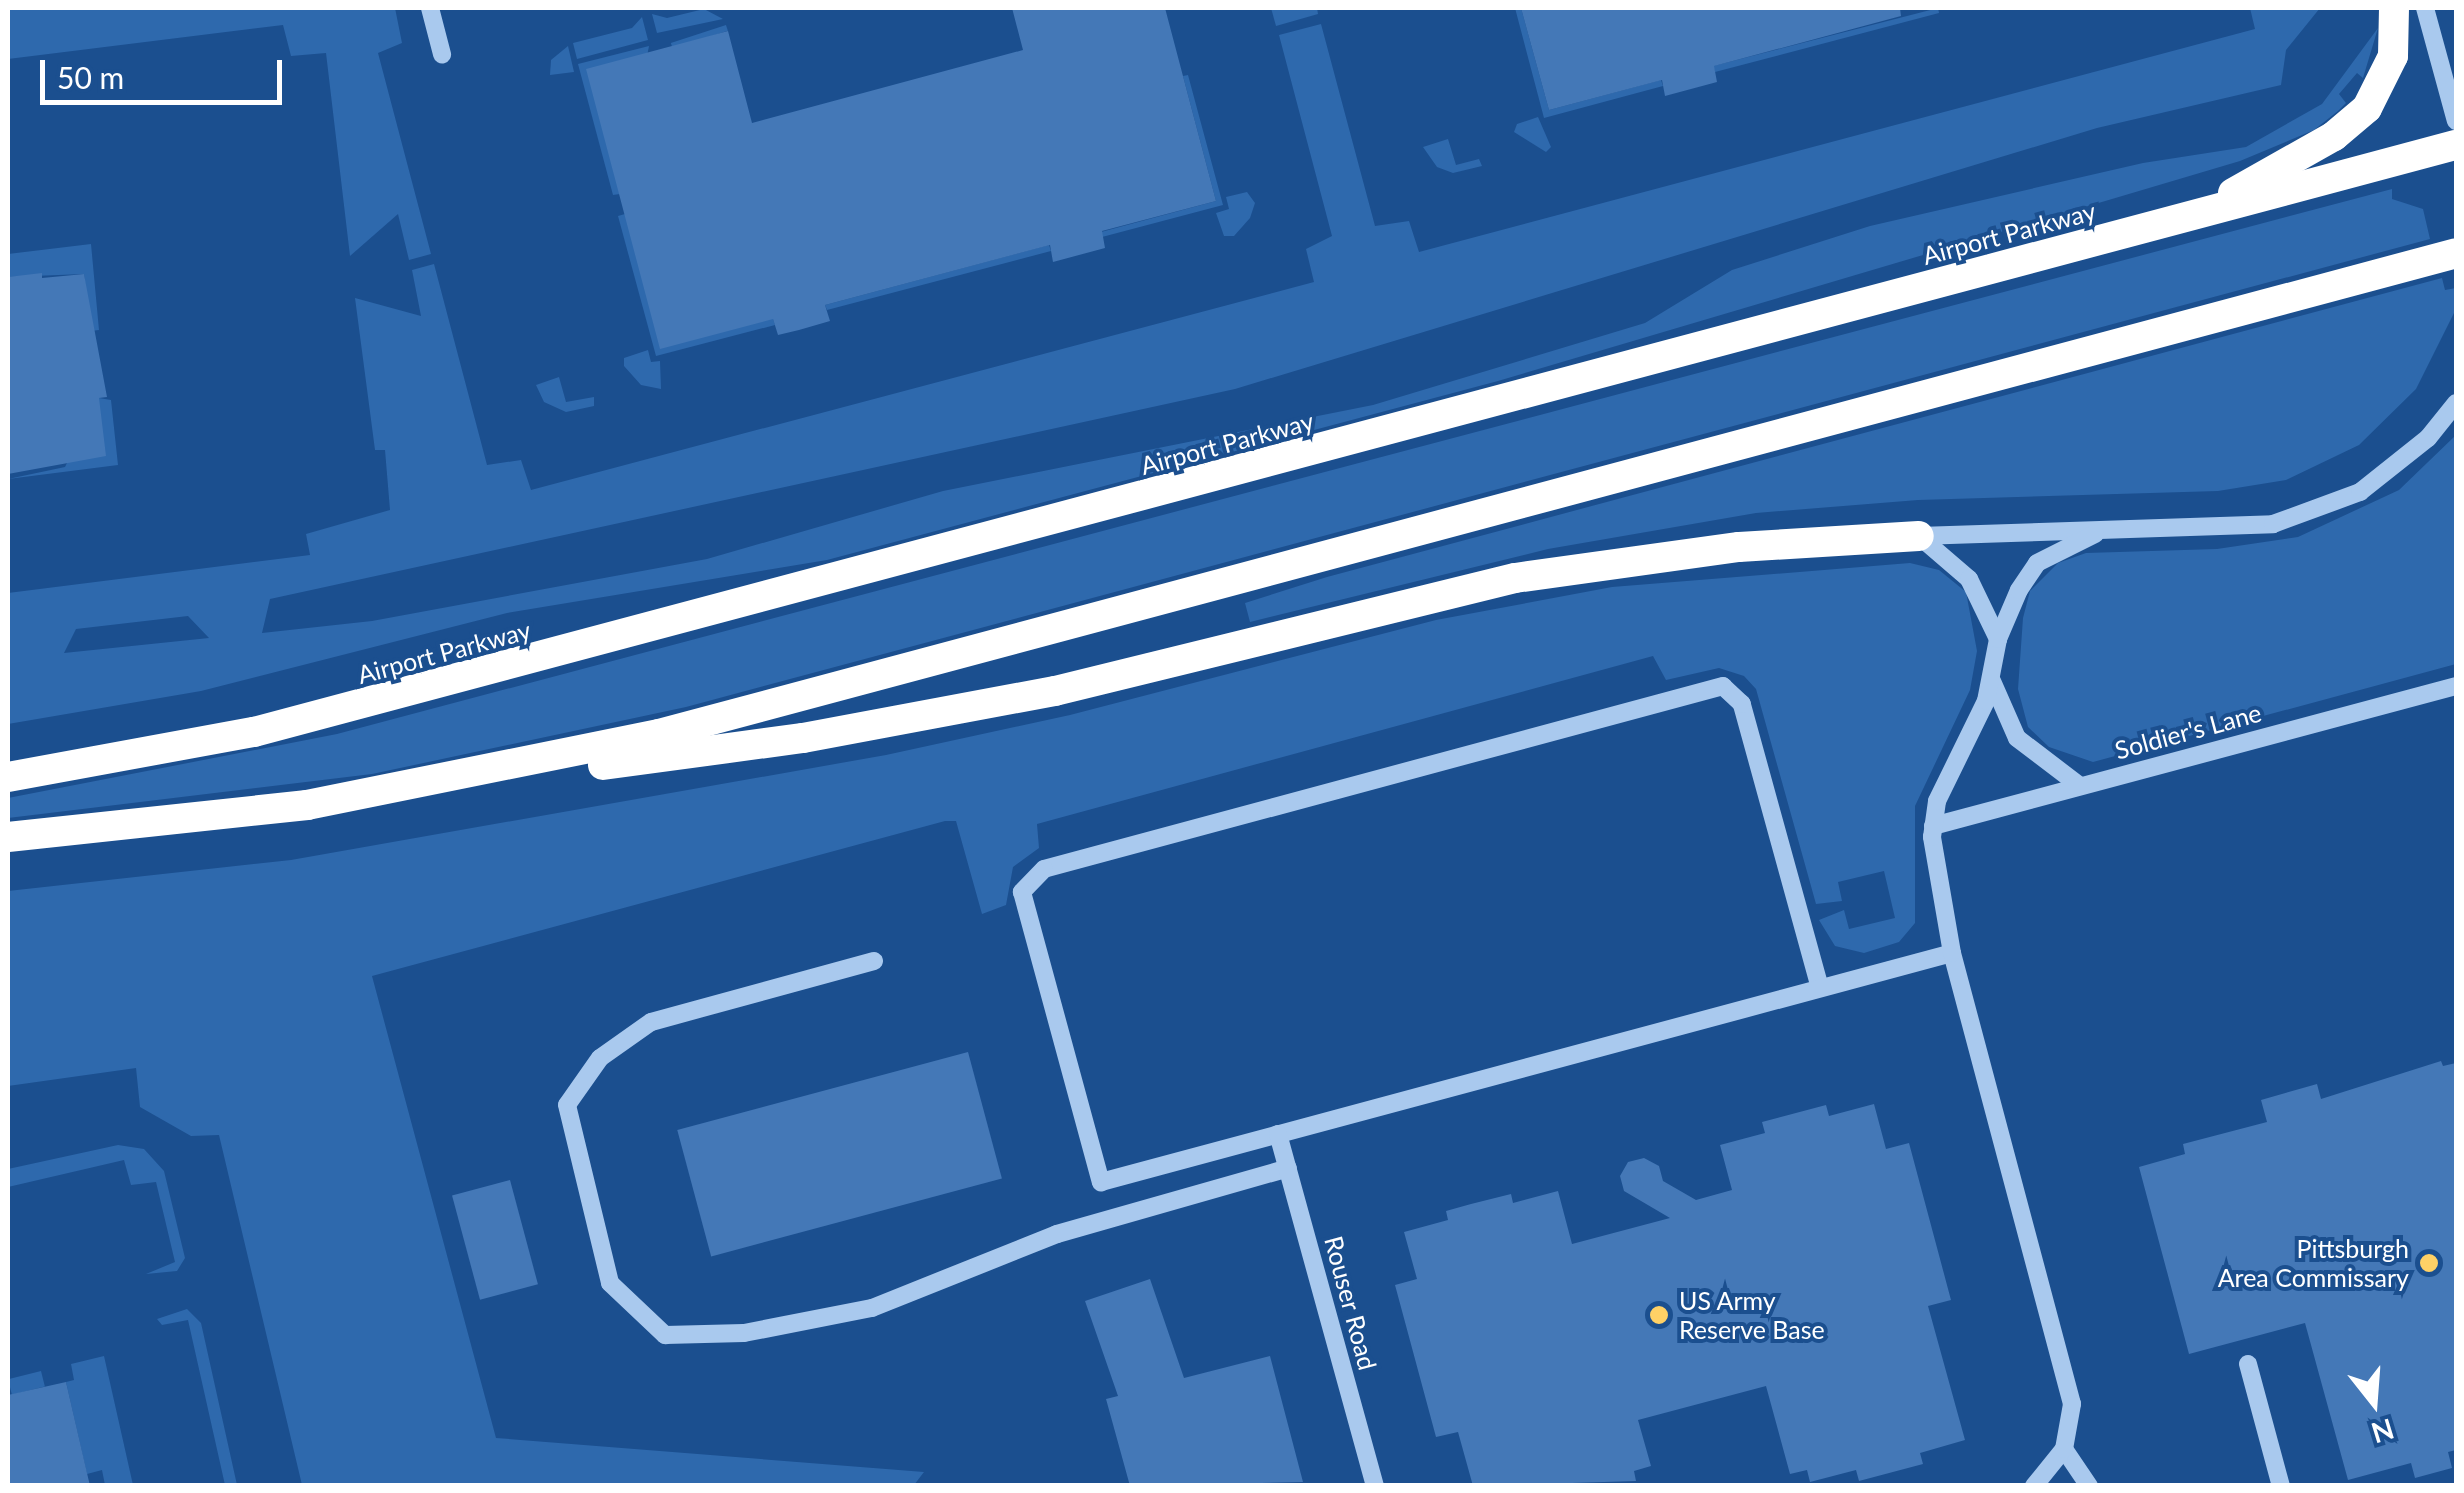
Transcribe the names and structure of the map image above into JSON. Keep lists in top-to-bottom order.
{
  "streets": {
    "highway": ["Airport Parkway"],
    "street": ["Soldier's Lane", "Rouser Road"]
  },
  "places": ["Pittsburgh Area Commissary", "US Army Reserve Base"],
  "scale_bar": "50 m",
  "north": "bottom"
}
